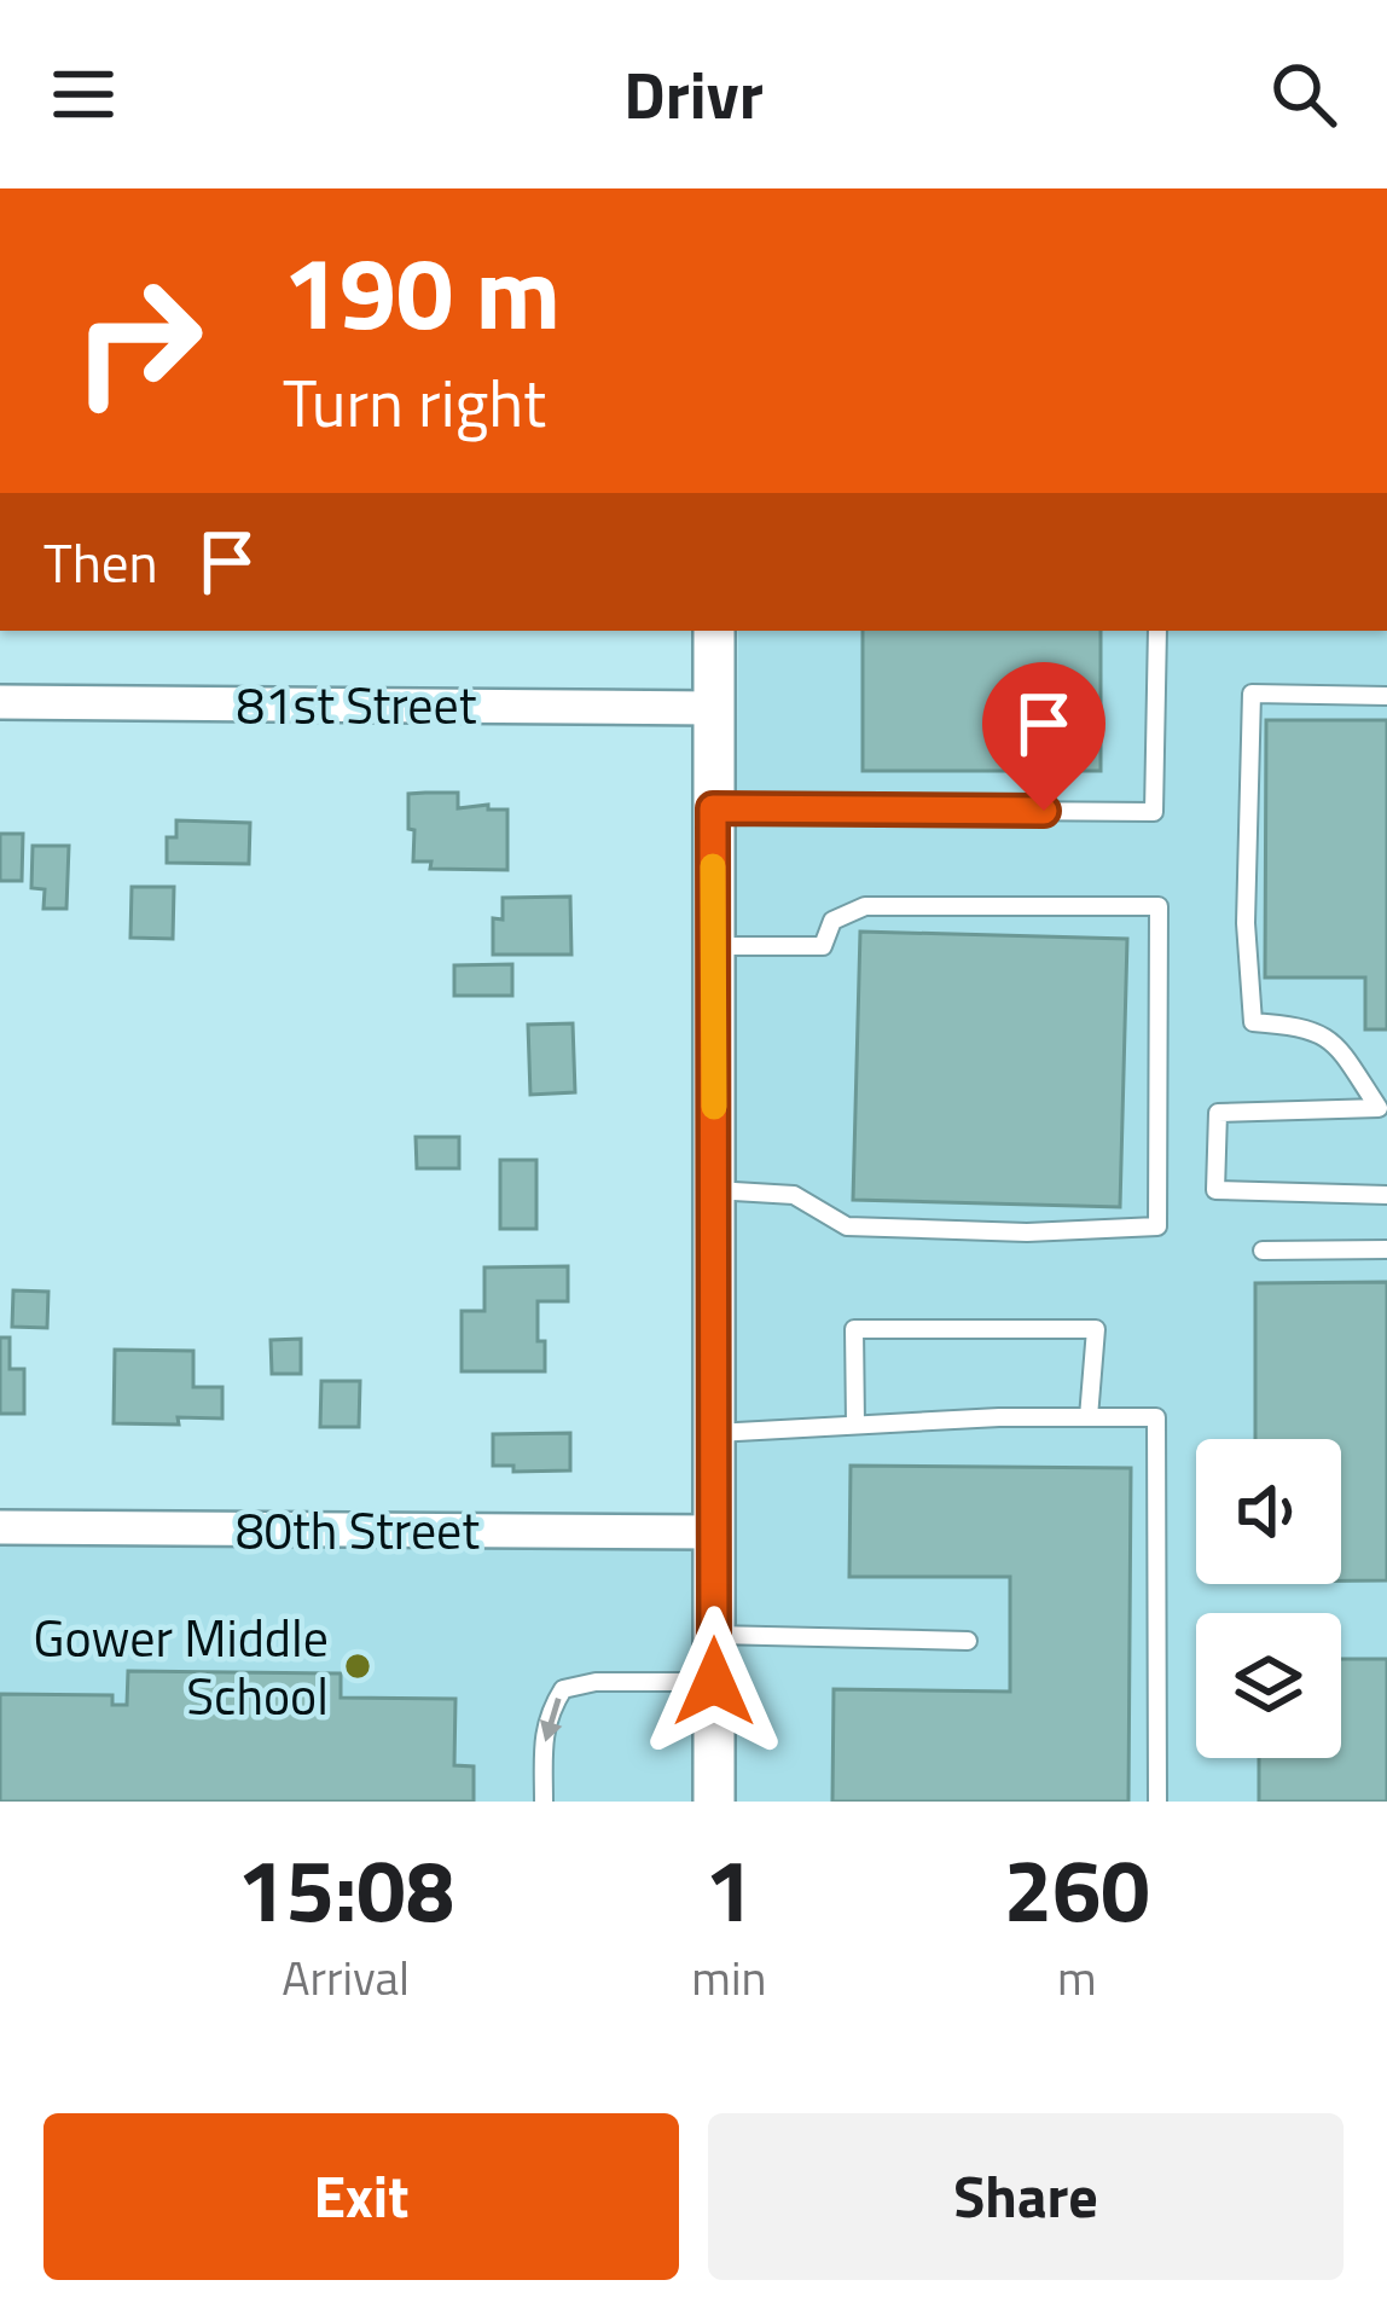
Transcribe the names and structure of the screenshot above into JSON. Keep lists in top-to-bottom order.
{
  "streets": {
    "street": ["81st Street", "80th Street"]
  },
  "places": ["Gower Middle School"],
  "page": {
    "header": "Drivr",
    "turn": ["190 m", "Turn right"],
    "then": "Then",
    "eta": [
      "15:08",
      "Arrival",
      "1",
      "min",
      "260",
      "m"
    ],
    "buttons": ["Exit", "Share"]
  }
}
